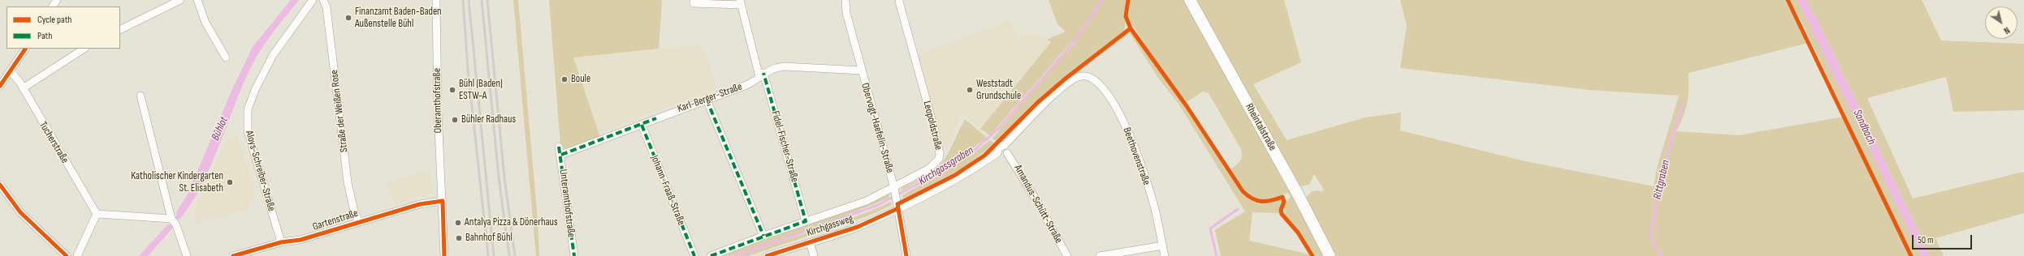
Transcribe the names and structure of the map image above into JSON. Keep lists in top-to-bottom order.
{
  "streets": {
    "main road": ["Rheintalstraße"],
    "street": [
      "Karl-Berger-Straße",
      "Oberamthofstraße",
      "Straße der Weißen Rose",
      "Leopoldstraße",
      "Obervogt-Haefelin-Straße",
      "Tucherstraße",
      "Fidel-Fischer-Straße",
      "Beethovenstraße",
      "Aloys-Schreiber-Straße",
      "Johann-Fraaß-Straße",
      "Unteramthofstraße",
      "Amandus-Schütt-Straße",
      "Gartenstraße",
      "Kirchgassweg"
    ]
  },
  "crossings": [
    ["Karl-Berger-Straße", "Obervogt-Haefelin-Straße"],
    ["Karl-Berger-Straße", "Fidel-Fischer-Straße"],
    ["Karl-Berger-Straße", "Johann-Fraaß-Straße"],
    ["Karl-Berger-Straße", "Unteramthofstraße"],
    ["Oberamthofstraße", "Gartenstraße"],
    ["Straße der Weißen Rose", "Gartenstraße"],
    ["Leopoldstraße", "Obervogt-Haefelin-Straße"],
    ["Leopoldstraße", "Fidel-Fischer-Straße"],
    ["Obervogt-Haefelin-Straße", "Kirchgassweg"],
    ["Beethovenstraße", "Kirchgassweg"],
    ["Aloys-Schreiber-Straße", "Gartenstraße"],
    ["Amandus-Schütt-Straße", "Kirchgassweg"]
  ],
  "water": [
    "Sandbach",
    "Bühlot",
    "Kirchgassgraben",
    "Rittgraben"
  ],
  "places": [
    "Finanzamt Baden-Baden Außenstelle Bühl",
    "Boule",
    "Bühl (Baden) ESTW-A",
    "Weststadt Grundschule",
    "Bühler Radhaus",
    "Katholischer Kindergarten St. Elisabeth",
    "Antalya Pizza & Dönerhaus",
    "Bahnhof Bühl"
  ],
  "legend": ["Cycle path", "Path"],
  "scale_bar": "50 m",
  "north": "bottom right"
}
